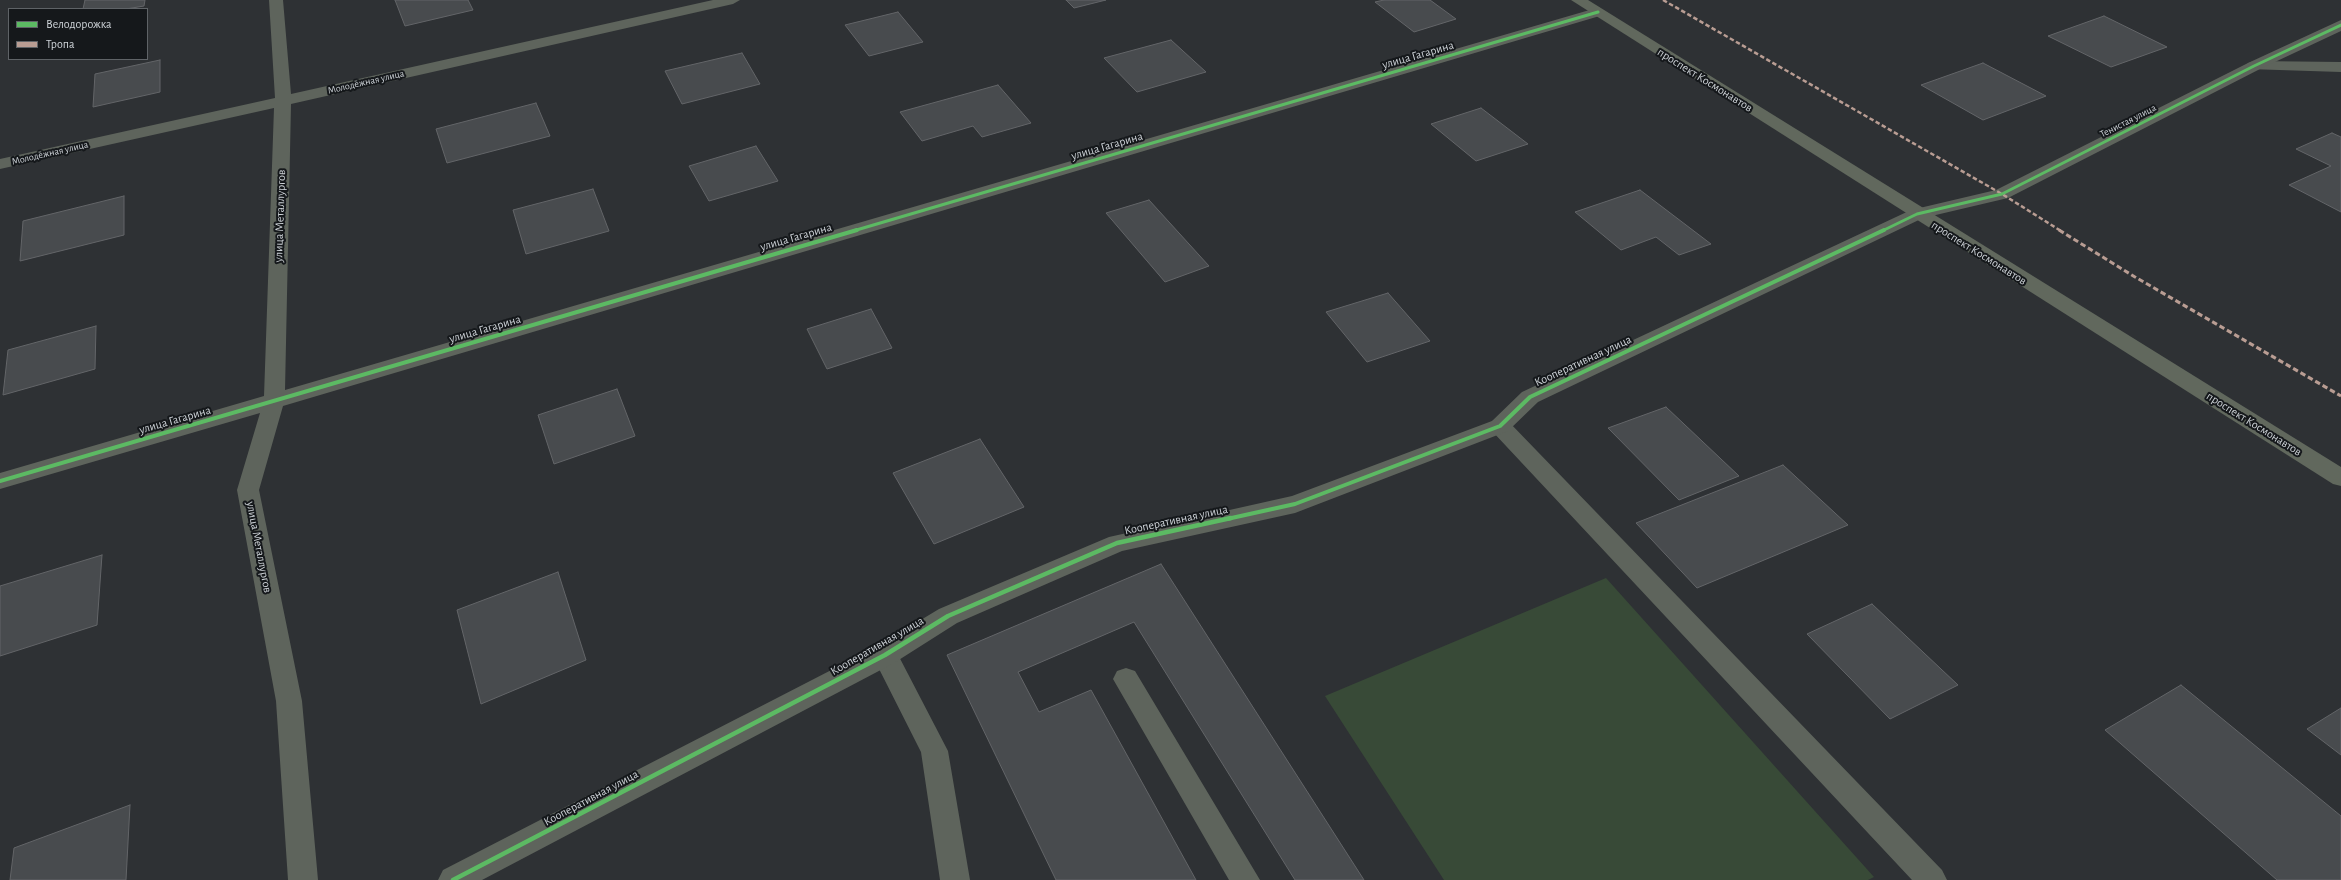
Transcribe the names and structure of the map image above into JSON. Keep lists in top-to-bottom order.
{
  "streets": {
    "main road": ["проспект Космонавтов"],
    "street": [
      "улица Гагарина",
      "Молодёжная улица",
      "Тенистая улица",
      "улица Металлургов",
      "Кооперативная улица"
    ]
  },
  "crossings": [
    ["улица Гагарина", "проспект Космонавтов"],
    ["улица Гагарина", "улица Металлургов"],
    ["проспект Космонавтов", "Тенистая улица"],
    ["проспект Космонавтов", "Кооперативная улица"],
    ["Молодёжная улица", "улица Металлургов"],
    ["Тенистая улица", "Кооперативная улица"]
  ],
  "legend": ["Велодорожка", "Тропа"]
}
